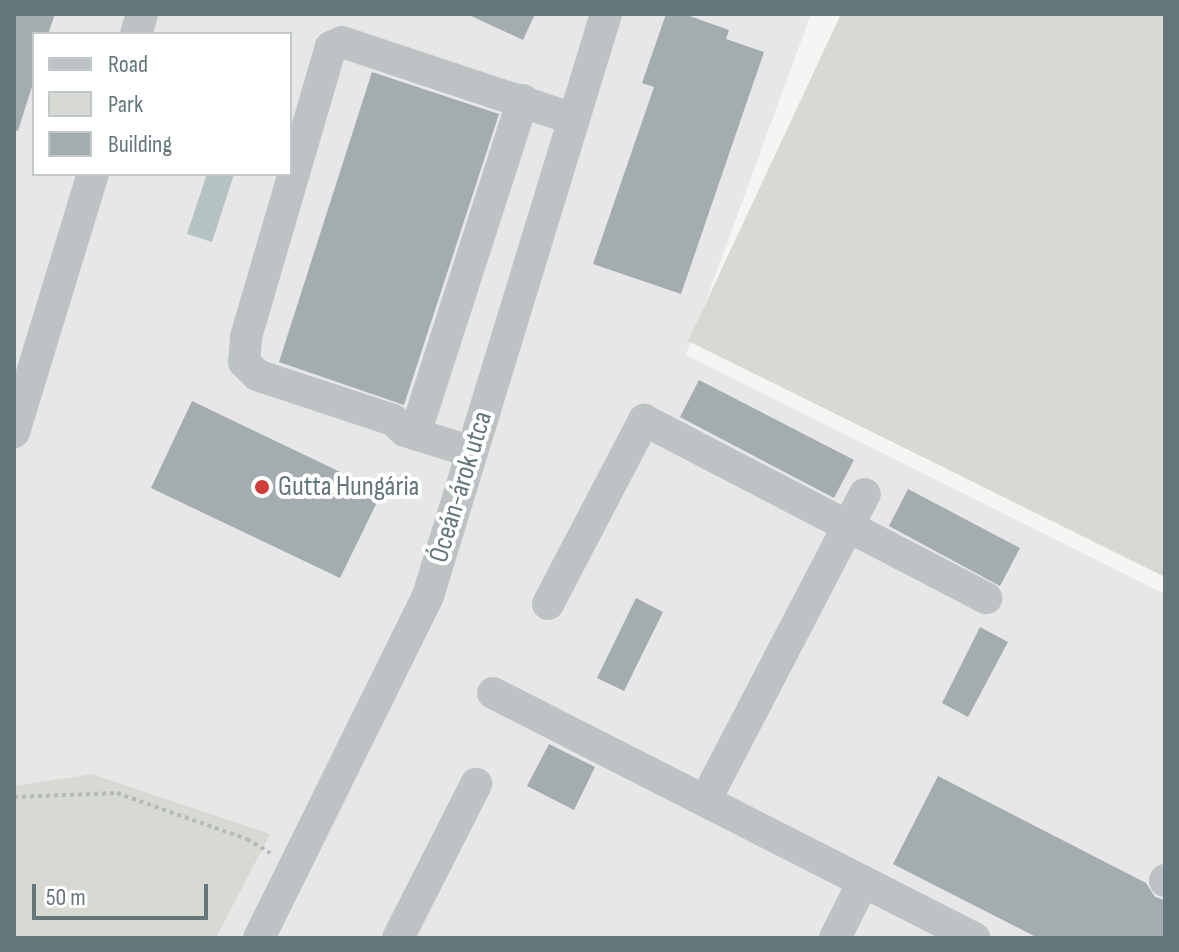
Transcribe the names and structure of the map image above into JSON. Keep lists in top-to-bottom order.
{
  "streets": {
    "lane": ["Óceán-árok utca"]
  },
  "places": ["Gutta Hungária"],
  "legend": ["Road", "Park", "Building"],
  "scale_bar": "50 m"
}
